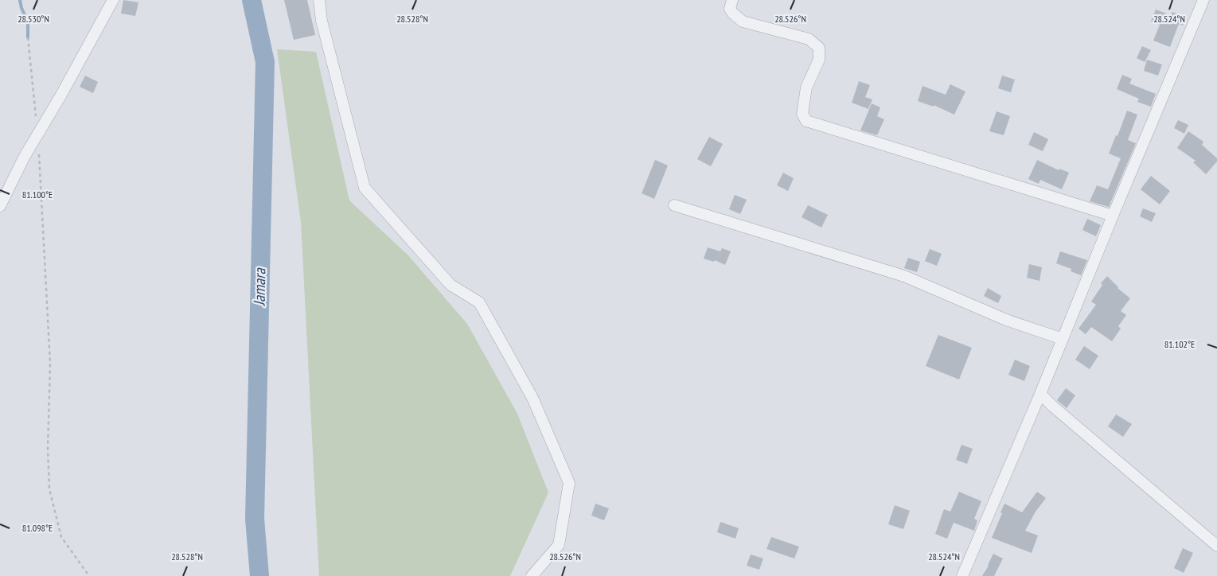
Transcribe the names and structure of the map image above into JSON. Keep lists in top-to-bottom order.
{
  "water": ["Jamara"],
  "coordinates": [
    "28.530°N",
    "28.528°N",
    "28.526°N",
    "28.524°N",
    "81.100°E",
    "81.102°E",
    "81.098°E"
  ]
}
